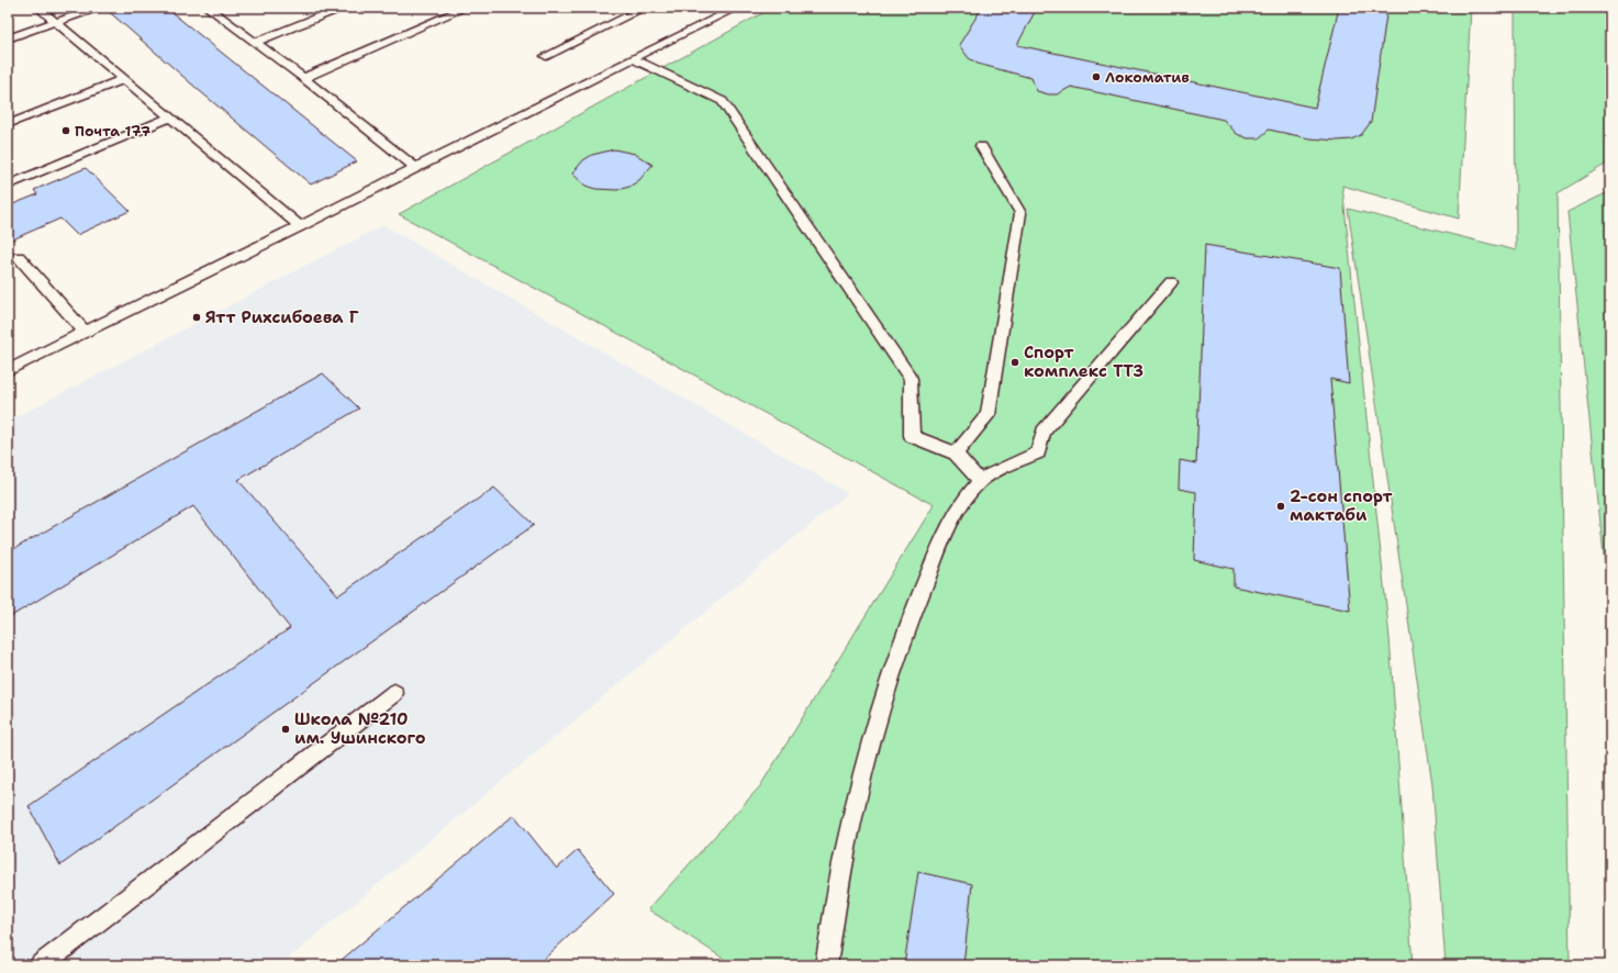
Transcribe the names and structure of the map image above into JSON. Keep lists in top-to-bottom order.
{
  "places": [
    "Локоматив",
    "Почта 177",
    "Ятт Рихсибоева Г",
    "Спорт комплекс ТТЗ",
    "2-сон спорт мактаби",
    "Школа №210 им. Ушинского"
  ]
}
